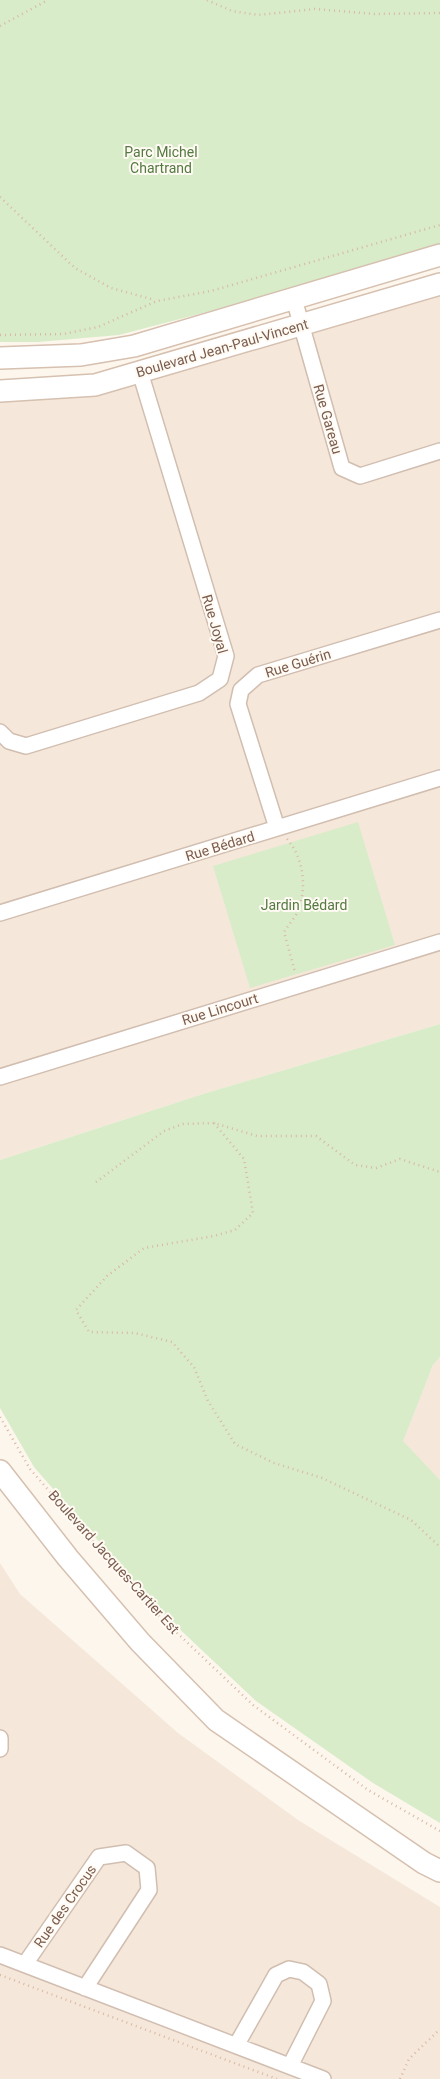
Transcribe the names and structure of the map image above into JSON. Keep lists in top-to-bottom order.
{
  "streets": {
    "street": [
      "Boulevard Jean-Paul-Vincent",
      "Rue Gareau",
      "Rue Joyal",
      "Rue Guérin",
      "Rue Bédard",
      "Rue Lincourt",
      "Boulevard Jacques-Cartier Est",
      "Rue des Crocus"
    ]
  },
  "crossings": [
    ["Boulevard Jean-Paul-Vincent", "Rue Gareau"],
    ["Boulevard Jean-Paul-Vincent", "Rue Joyal"],
    ["Rue Guérin", "Rue Bédard"]
  ],
  "parks": ["Parc Michel Chartrand", "Jardin Bédard"]
}
